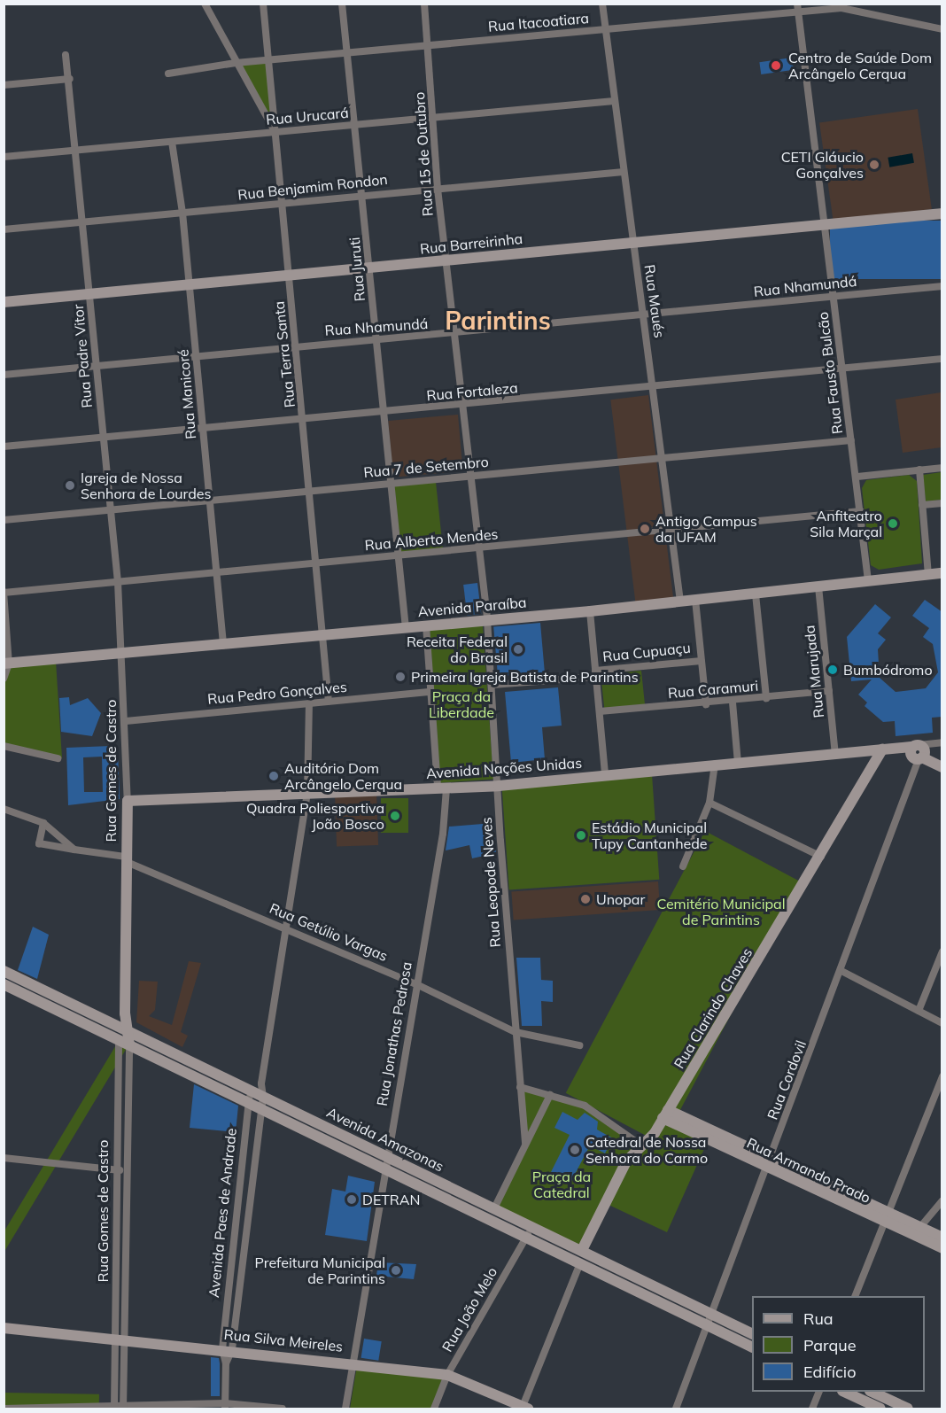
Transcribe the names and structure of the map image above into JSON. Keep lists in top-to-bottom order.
{
  "streets": {
    "street": [
      "Rua Itacoatiara",
      "Rua Urucará",
      "Rua 15 de Outubro",
      "Rua Benjamim Rondon",
      "Rua Barreirinha",
      "Rua Juruti",
      "Rua Nhamundá",
      "Rua Maués",
      "Rua Terra Santa",
      "Rua Padre Vitor",
      "Rua Fausto Bulcão",
      "Rua Fortaleza",
      "Rua Manicoré",
      "Rua 7 de Setembro",
      "Rua Alberto Mendes",
      "Avenida Paraíba",
      "Rua Cupuaçu",
      "Rua Marujada",
      "Rua Caramuri",
      "Rua Pedro Gonçalves",
      "Avenida Nações Unidas",
      "Rua Gomes de Castro",
      "Rua Leopode Neves",
      "Rua Getúlio Vargas",
      "Rua Clarindo Chaves",
      "Rua Jonathas Pedrosa",
      "Rua Cordovil",
      "Avenida Amazonas",
      "Rua Armando Prado",
      "Avenida Paes de Andrade",
      "Rua João Melo",
      "Rua Silva Meireles"
    ]
  },
  "crossings": [
    ["Rua Itacoatiara", "Rua 15 de Outubro"],
    ["Rua Itacoatiara", "Rua Juruti"],
    ["Rua Itacoatiara", "Rua Maués"],
    ["Rua Itacoatiara", "Rua Terra Santa"],
    ["Rua Itacoatiara", "Rua Fausto Bulcão"],
    ["Rua Urucará", "Rua 15 de Outubro"],
    ["Rua Urucará", "Rua Juruti"],
    ["Rua Urucará", "Rua Maués"],
    ["Rua Urucará", "Rua Terra Santa"],
    ["Rua Urucará", "Rua Padre Vitor"],
    ["Rua Urucará", "Rua Manicoré"],
    ["Rua 15 de Outubro", "Rua Benjamim Rondon"],
    ["Rua 15 de Outubro", "Rua Barreirinha"],
    ["Rua 15 de Outubro", "Rua Nhamundá"],
    ["Rua 15 de Outubro", "Rua Fortaleza"],
    ["Rua 15 de Outubro", "Rua 7 de Setembro"],
    ["Rua 15 de Outubro", "Rua Alberto Mendes"],
    ["Rua 15 de Outubro", "Avenida Paraíba"],
    ["Rua 15 de Outubro", "Rua Leopode Neves"],
    ["Rua Benjamim Rondon", "Rua Juruti"],
    ["Rua Benjamim Rondon", "Rua Maués"],
    ["Rua Benjamim Rondon", "Rua Terra Santa"],
    ["Rua Benjamim Rondon", "Rua Padre Vitor"],
    ["Rua Benjamim Rondon", "Rua Manicoré"],
    ["Rua Barreirinha", "Rua Juruti"],
    ["Rua Barreirinha", "Rua Maués"],
    ["Rua Barreirinha", "Rua Terra Santa"],
    ["Rua Barreirinha", "Rua Padre Vitor"],
    ["Rua Barreirinha", "Rua Fausto Bulcão"],
    ["Rua Barreirinha", "Rua Manicoré"],
    ["Rua Juruti", "Rua Nhamundá"],
    ["Rua Juruti", "Rua Fortaleza"],
    ["Rua Juruti", "Rua 7 de Setembro"],
    ["Rua Juruti", "Rua Alberto Mendes"],
    ["Rua Juruti", "Avenida Paraíba"],
    ["Rua Nhamundá", "Rua Maués"],
    ["Rua Nhamundá", "Rua Terra Santa"],
    ["Rua Nhamundá", "Rua Padre Vitor"],
    ["Rua Nhamundá", "Rua Fausto Bulcão"],
    ["Rua Nhamundá", "Rua Manicoré"],
    ["Rua Maués", "Rua Fortaleza"],
    ["Rua Maués", "Rua 7 de Setembro"],
    ["Rua Maués", "Rua Alberto Mendes"],
    ["Rua Maués", "Avenida Paraíba"],
    ["Rua Terra Santa", "Rua Fortaleza"],
    ["Rua Terra Santa", "Rua 7 de Setembro"],
    ["Rua Terra Santa", "Rua Alberto Mendes"],
    ["Rua Terra Santa", "Avenida Paraíba"],
    ["Rua Terra Santa", "Rua Pedro Gonçalves"],
    ["Rua Padre Vitor", "Rua Fortaleza"],
    ["Rua Padre Vitor", "Rua 7 de Setembro"],
    ["Rua Padre Vitor", "Rua Alberto Mendes"],
    ["Rua Padre Vitor", "Avenida Paraíba"],
    ["Rua Padre Vitor", "Rua Gomes de Castro"],
    ["Rua Fausto Bulcão", "Rua Fortaleza"],
    ["Rua Fausto Bulcão", "Rua 7 de Setembro"],
    ["Rua Fausto Bulcão", "Rua Alberto Mendes"],
    ["Rua Fausto Bulcão", "Avenida Paraíba"],
    ["Rua Fortaleza", "Rua Manicoré"],
    ["Rua Manicoré", "Rua 7 de Setembro"],
    ["Rua Manicoré", "Rua Alberto Mendes"],
    ["Rua Manicoré", "Avenida Paraíba"],
    ["Avenida Paraíba", "Rua Marujada"],
    ["Avenida Paraíba", "Rua Gomes de Castro"],
    ["Avenida Paraíba", "Rua Leopode Neves"],
    ["Avenida Paraíba", "Rua Jonathas Pedrosa"],
    ["Rua Marujada", "Rua Caramuri"],
    ["Rua Marujada", "Avenida Nações Unidas"],
    ["Rua Pedro Gonçalves", "Rua Gomes de Castro"],
    ["Rua Pedro Gonçalves", "Rua Jonathas Pedrosa"],
    ["Rua Pedro Gonçalves", "Avenida Paes de Andrade"],
    ["Avenida Nações Unidas", "Rua Gomes de Castro"],
    ["Avenida Nações Unidas", "Rua Leopode Neves"],
    ["Avenida Nações Unidas", "Rua Clarindo Chaves"],
    ["Avenida Nações Unidas", "Rua Jonathas Pedrosa"],
    ["Avenida Nações Unidas", "Rua Cordovil"],
    ["Avenida Nações Unidas", "Avenida Paes de Andrade"],
    ["Rua Gomes de Castro", "Rua Getúlio Vargas"],
    ["Rua Gomes de Castro", "Avenida Amazonas"],
    ["Rua Gomes de Castro", "Rua Silva Meireles"],
    ["Rua Leopode Neves", "Rua Getúlio Vargas"],
    ["Rua Getúlio Vargas", "Rua Jonathas Pedrosa"],
    ["Rua Getúlio Vargas", "Avenida Paes de Andrade"],
    ["Rua Clarindo Chaves", "Avenida Amazonas"],
    ["Rua Clarindo Chaves", "Rua Armando Prado"],
    ["Rua Jonathas Pedrosa", "Avenida Amazonas"],
    ["Rua Jonathas Pedrosa", "Rua Silva Meireles"],
    ["Rua Cordovil", "Avenida Amazonas"],
    ["Rua Cordovil", "Rua Armando Prado"],
    ["Avenida Amazonas", "Avenida Paes de Andrade"],
    ["Avenida Amazonas", "Rua João Melo"],
    ["Avenida Paes de Andrade", "Rua Silva Meireles"],
    ["Rua João Melo", "Rua Silva Meireles"]
  ],
  "districts": ["Parintins"],
  "parks": ["Praça da Liberdade", "Cemitério Municipal de Parintins", "Praça da Catedral"],
  "places": [
    "Centro de Saúde Dom Arcângelo Cerqua",
    "CETI Gláucio Gonçalves",
    "Igreja de Nossa Senhora de Lourdes",
    "Anfiteatro Sila Marçal",
    "Antigo Campus da UFAM",
    "Receita Federal do Brasil",
    "Bumbódromo",
    "Primeira Igreja Batista de Parintins",
    "Auditório Dom Arcângelo Cerqua",
    "Quadra Poliesportiva João Bosco",
    "Estádio Municipal Tupy Cantanhede",
    "Unopar",
    "Catedral de Nossa Senhora do Carmo",
    "DETRAN",
    "Prefeitura Municipal de Parintins"
  ],
  "legend": ["Rua", "Parque", "Edifício"]
}
